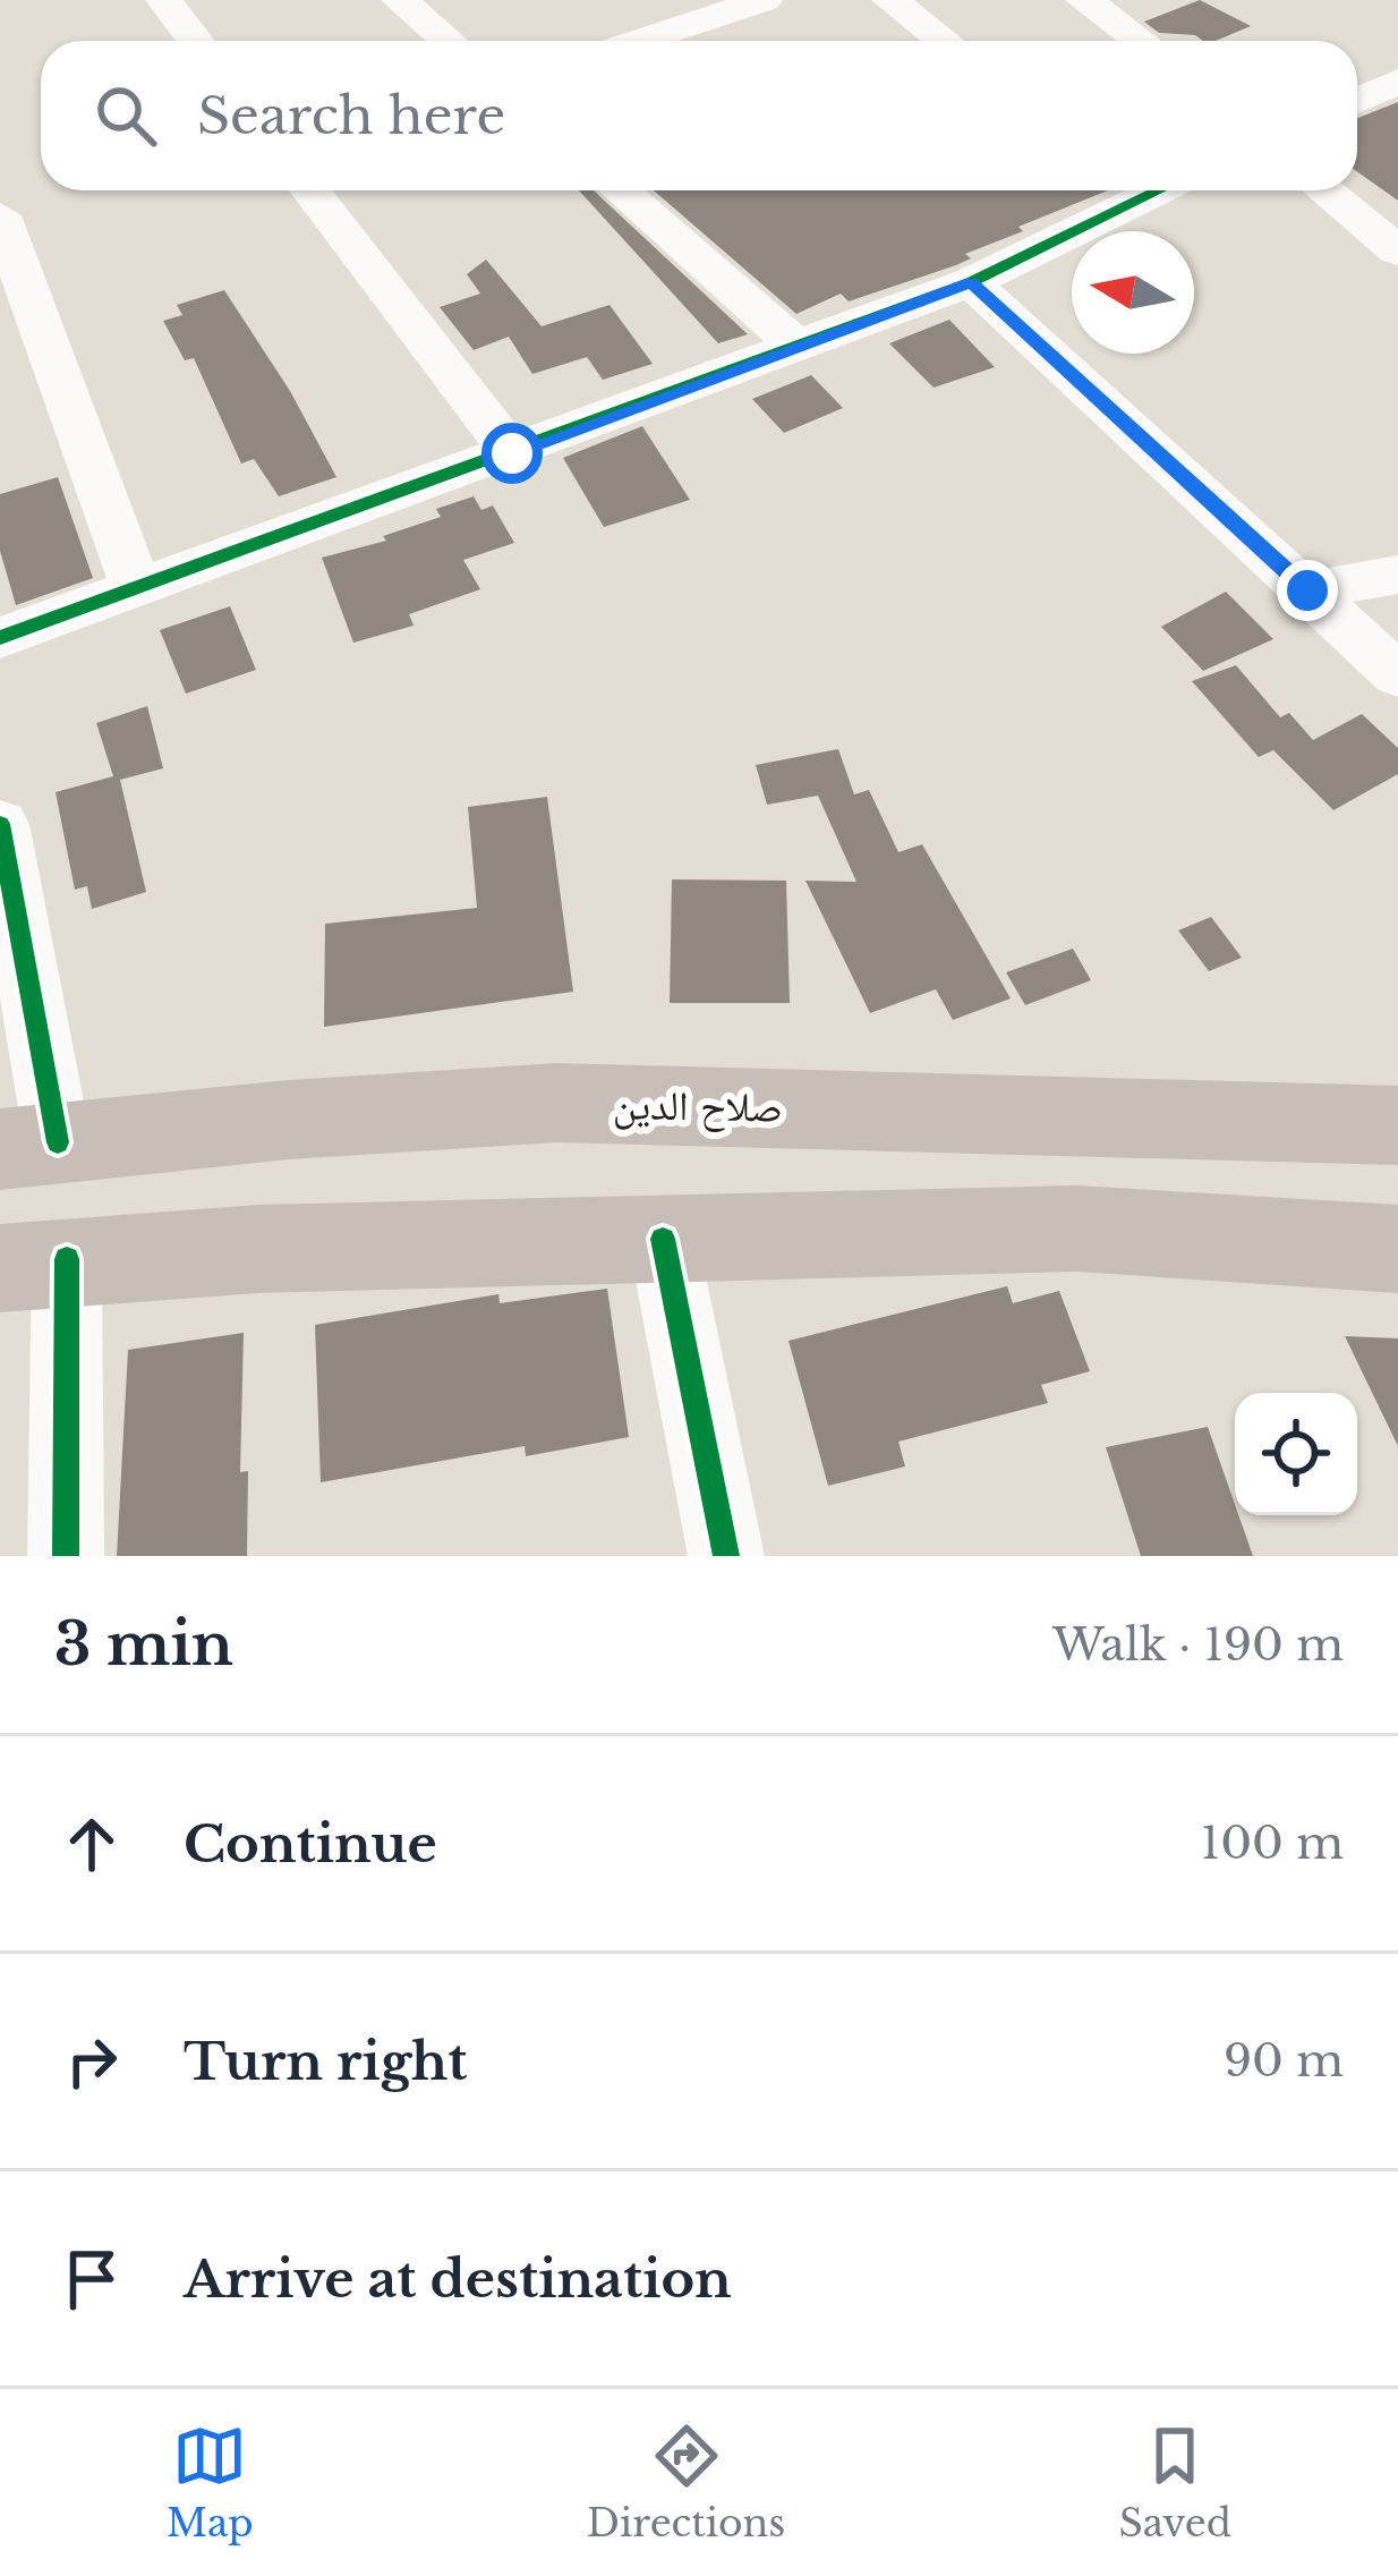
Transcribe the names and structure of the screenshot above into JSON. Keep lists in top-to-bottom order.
{
  "streets": {
    "highway": ["صلاح الدين"]
  },
  "north": "left",
  "page": {
    "search": "Search here",
    "heading": ["3 min", "Walk · 190 m"],
    "list": [
      ["Continue", "100 m"],
      ["Turn right", "90 m"],
      "Arrive at destination"
    ],
    "nav": ["Map", "Directions", "Saved"]
  }
}
